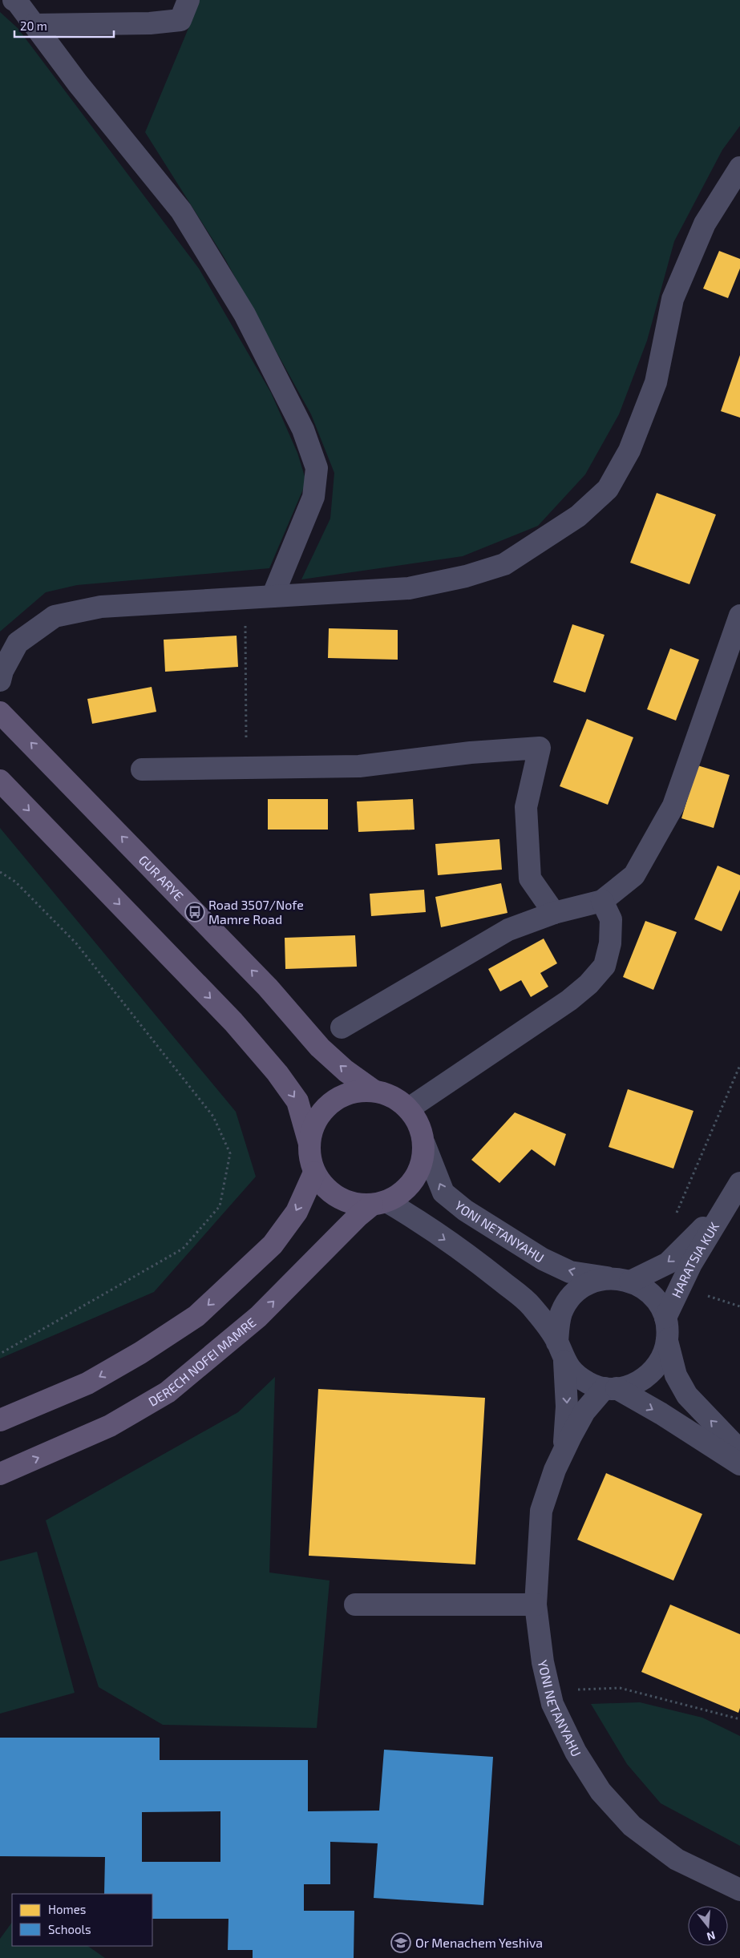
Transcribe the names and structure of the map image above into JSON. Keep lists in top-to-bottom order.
{
  "streets": {
    "main road": ["GUR ARYE", "DERECH NOFEI MAMRE"],
    "street": ["YONI NETANYAHU", "HARATSIA KUK"]
  },
  "crossings": [
    ["GUR ARYE", "YONI NETANYAHU"],
    ["GUR ARYE", "DERECH NOFEI MAMRE"],
    ["YONI NETANYAHU", "HARATSIA KUK"],
    ["YONI NETANYAHU", "DERECH NOFEI MAMRE"]
  ],
  "places": {
    "bus stop": ["Road 3507/Nofe Mamre Road"],
    "school or university": ["Or Menachem Yeshiva"]
  },
  "legend": ["Homes", "Schools"],
  "scale_bar": "20 m",
  "north": "bottom"
}
